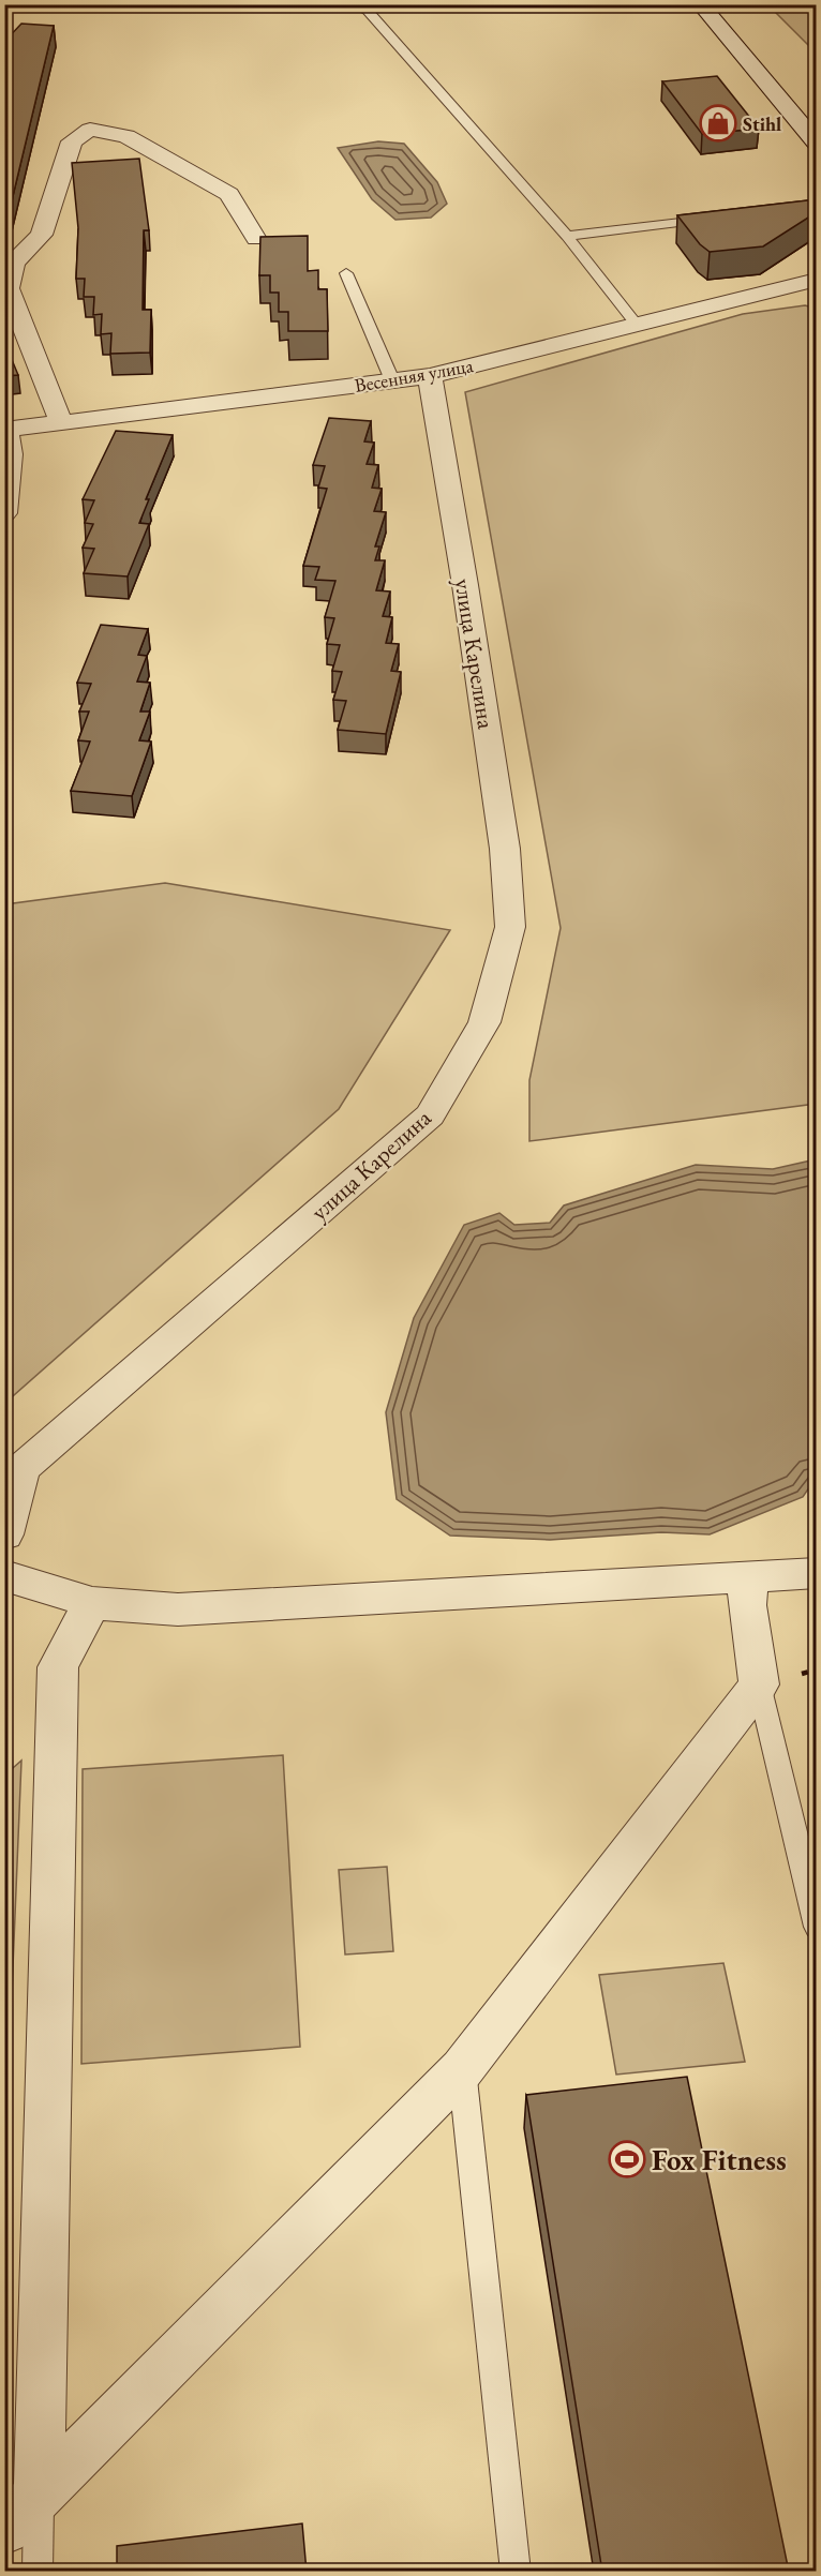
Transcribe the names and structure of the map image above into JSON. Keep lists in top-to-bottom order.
{
  "streets": {
    "street": ["Весенняя улица", "улица Карелина"]
  },
  "crossings": [
    ["Весенняя улица", "улица Карелина"]
  ],
  "places": {
    "shop": ["Stihl"],
    "sports": ["Fox Fitness"]
  }
}
